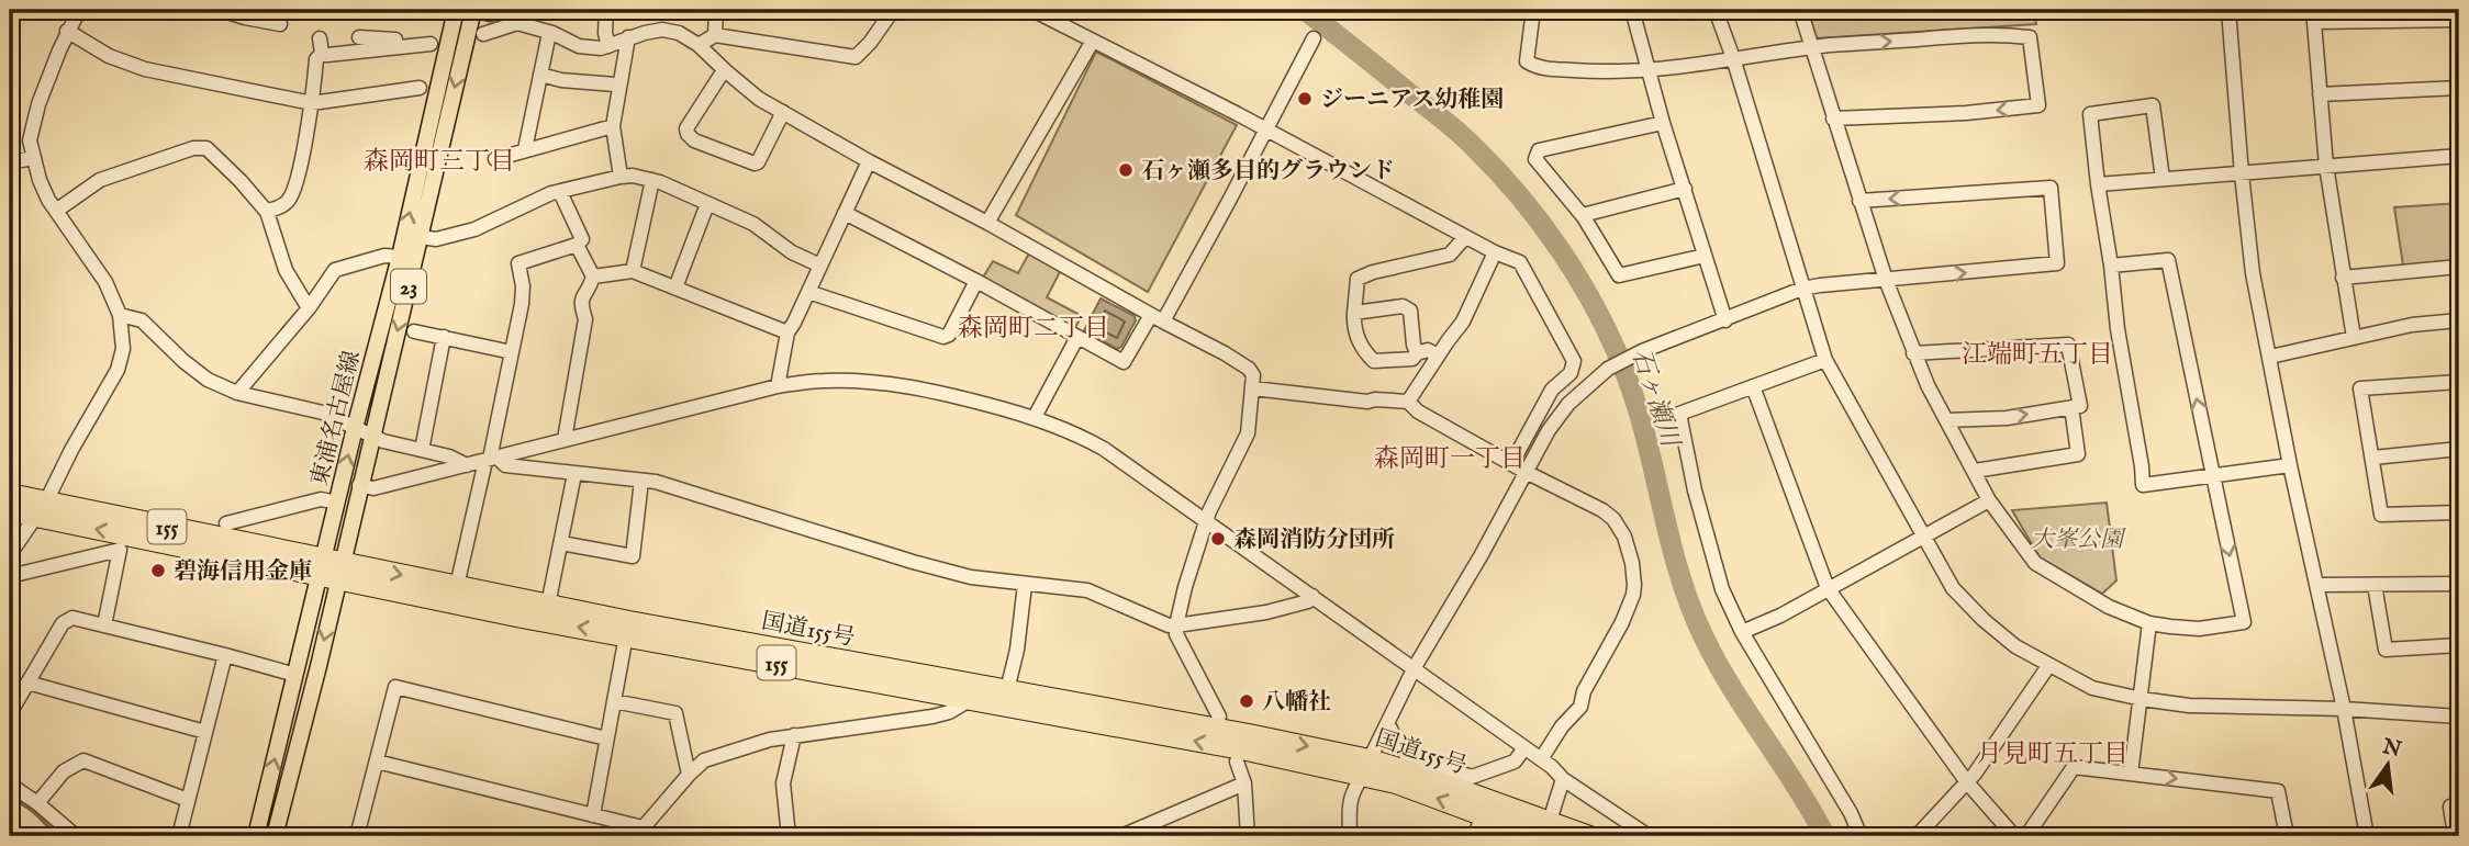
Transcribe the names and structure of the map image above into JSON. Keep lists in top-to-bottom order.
{
  "streets": {
    "highway": ["155", "国道155号"],
    "main road": ["23", "東浦名古屋線"]
  },
  "crossings": [
    ["東浦名古屋線", "国道155号"]
  ],
  "districts": [
    "森岡町三丁目",
    "森岡町二丁目",
    "江端町五丁目",
    "森岡町一丁目",
    "月見町五丁目"
  ],
  "water": ["石ヶ瀬川"],
  "parks": ["大峯公園"],
  "places": [
    "ジーニアス幼稚園",
    "石ヶ瀬多目的グラウンド",
    "森岡消防分団所",
    "碧海信用金庫",
    "八幡社"
  ],
  "north": "top"
}
